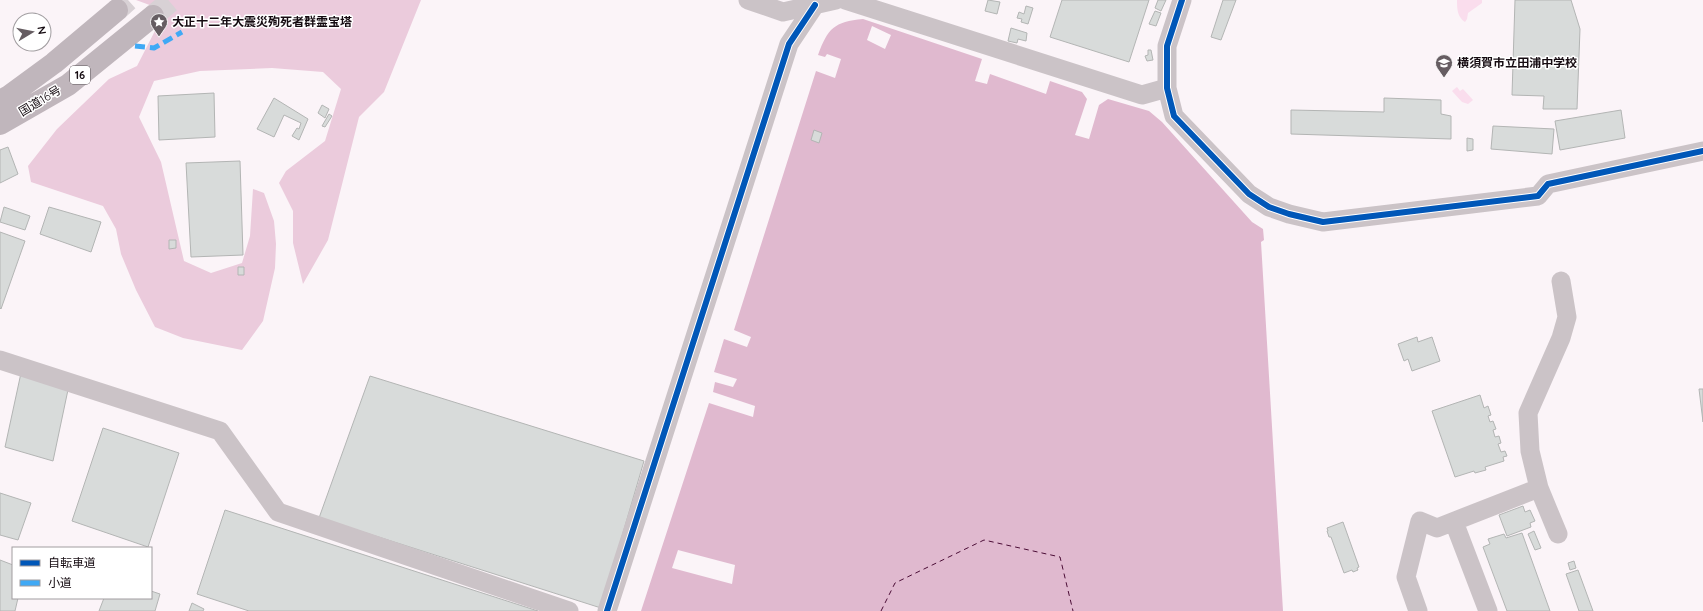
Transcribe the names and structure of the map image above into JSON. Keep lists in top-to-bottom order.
{
  "streets": {
    "highway": ["16", "国道16号"]
  },
  "crossings": [
    ["16", "国道16号"]
  ],
  "places": {
    "place": ["大正十二年大震災殉死者群霊宝塔"],
    "school or university": ["横須賀市立田浦中学校"]
  },
  "legend": ["自転車道", "小道"],
  "north": "right"
}
